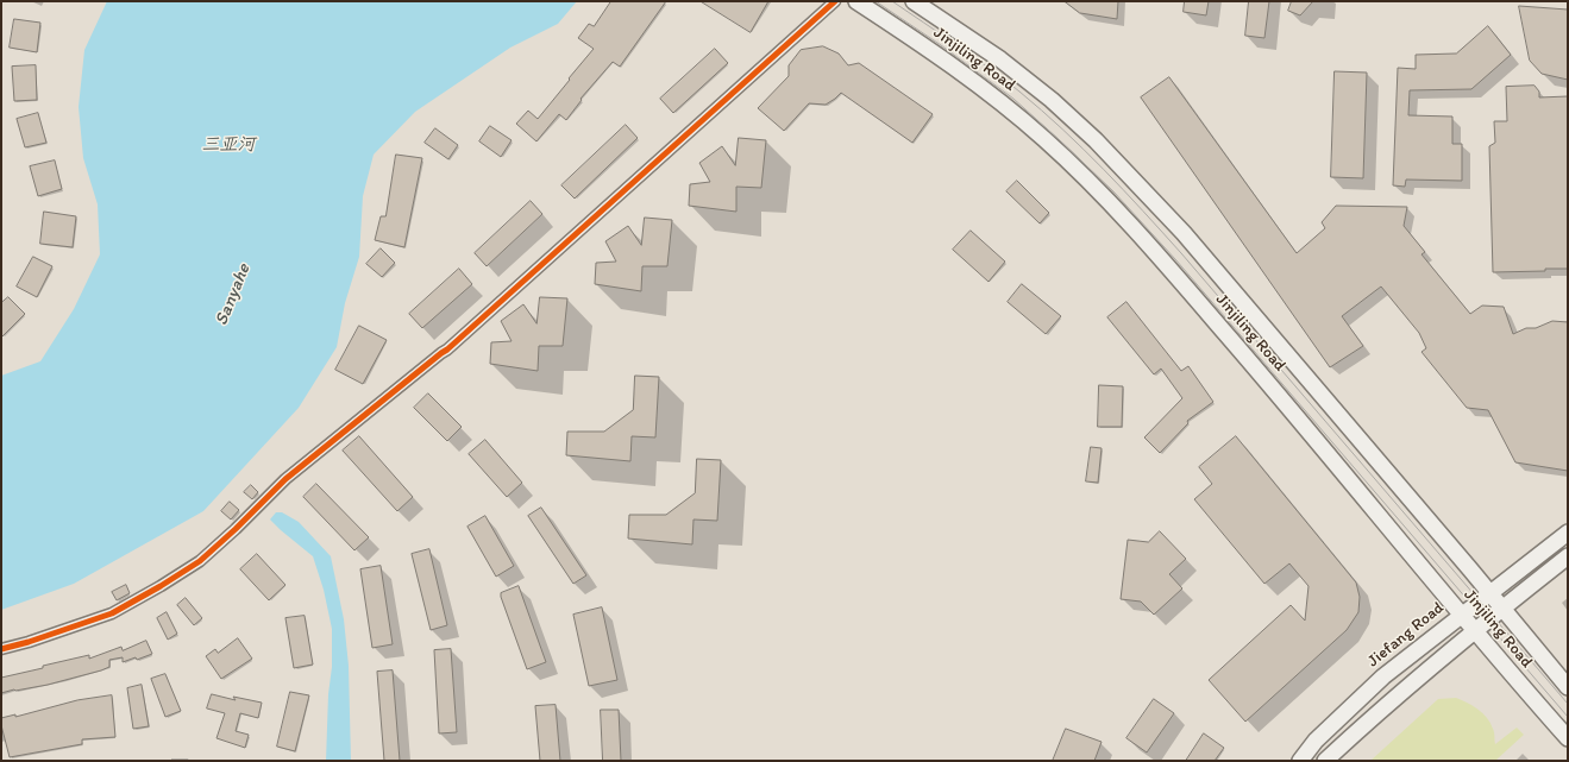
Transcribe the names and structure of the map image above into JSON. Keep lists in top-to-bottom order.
{
  "streets": {
    "main road": ["Jinjiling Road", "Jiefang Road"]
  },
  "crossings": [
    ["Jinjiling Road", "Jiefang Road"]
  ],
  "water": ["三亚河", "Sanyahe"]
}
